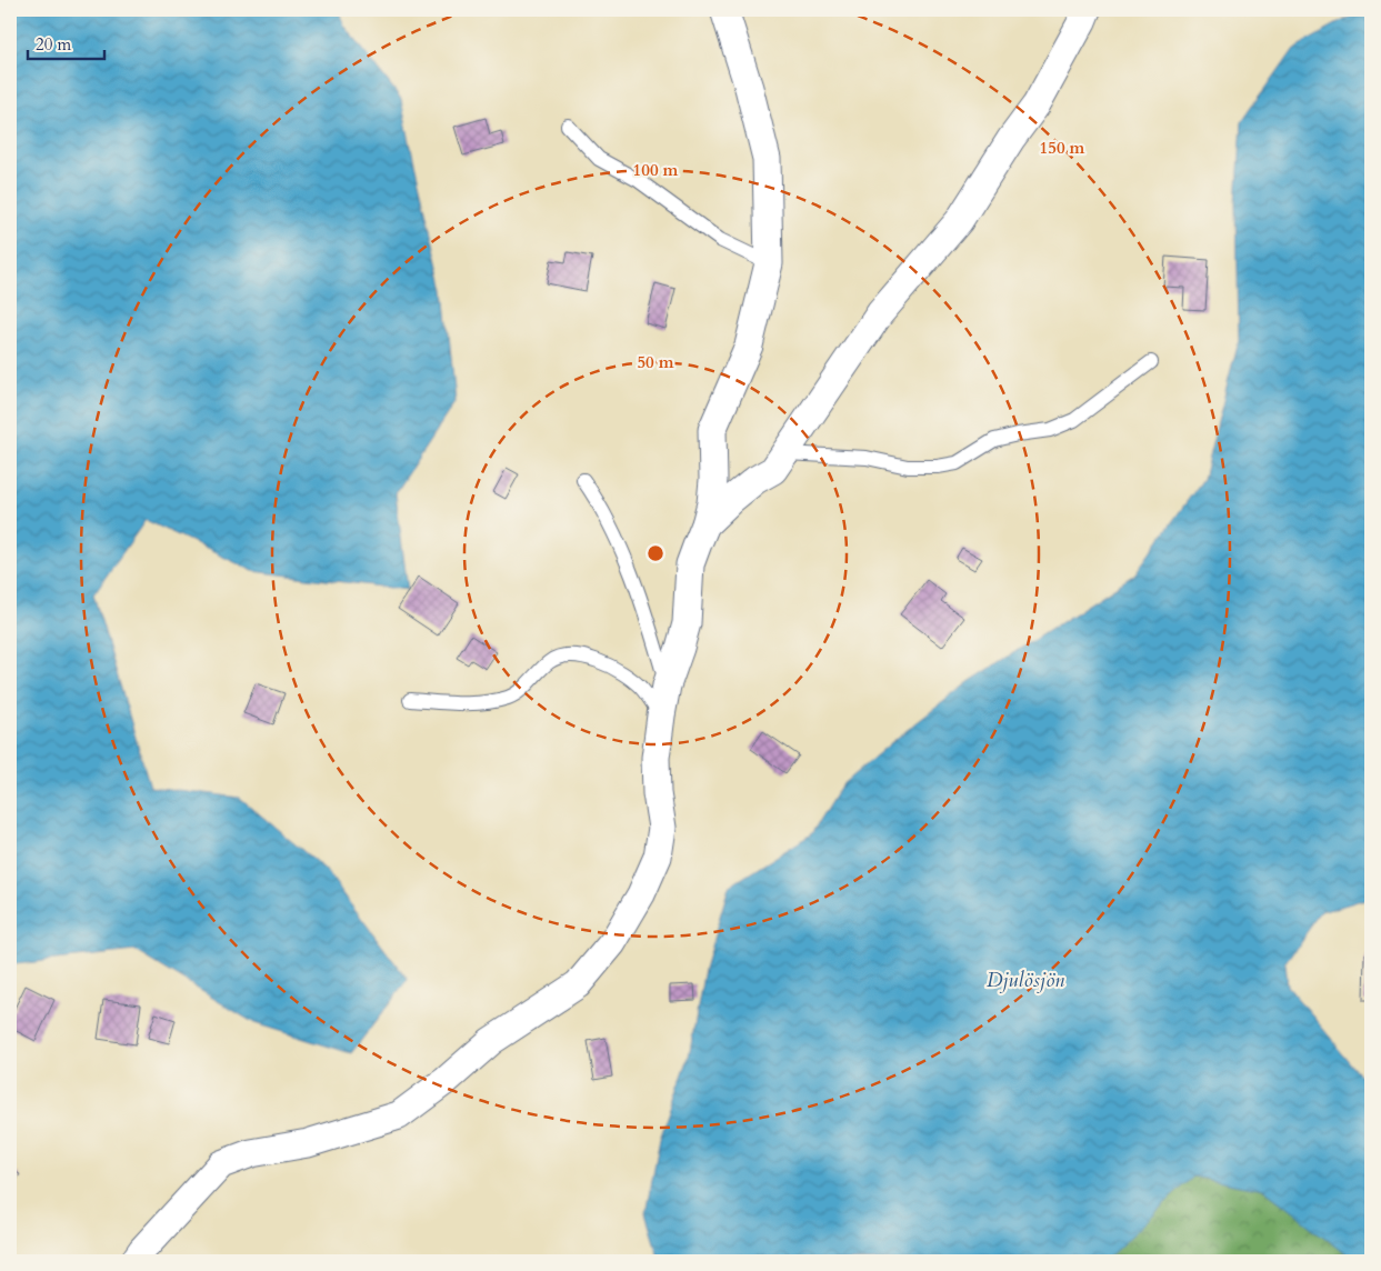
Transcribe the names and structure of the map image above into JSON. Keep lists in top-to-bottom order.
{
  "water": ["Djulösjön"],
  "scale_bar": "20 m",
  "rings": ["150 m", "100 m", "50 m"]
}
